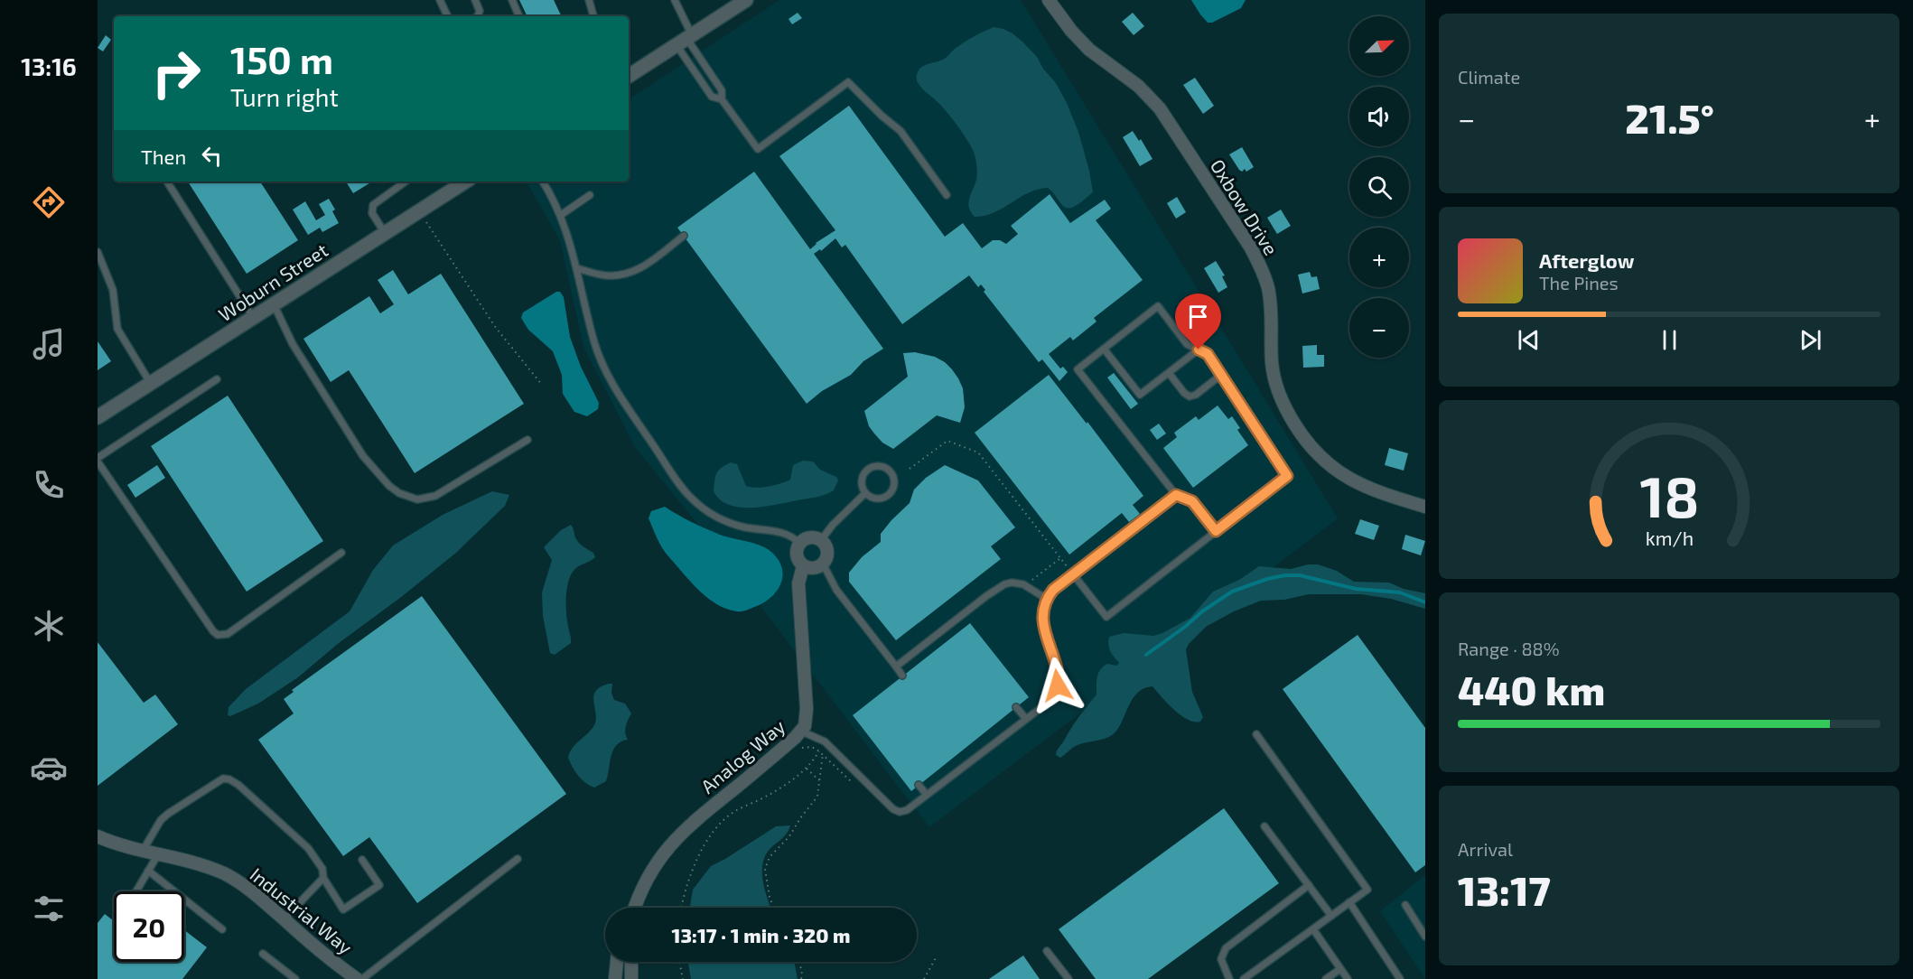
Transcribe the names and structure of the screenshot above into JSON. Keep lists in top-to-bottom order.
{
  "streets": {
    "street": [
      "Oxbow Drive",
      "Woburn Street",
      "Analog Way",
      "Industrial Way"
    ]
  },
  "north": "top right",
  "page": {
    "tabs": "13:16",
    "tile": [
      "Climate",
      ["Range · 88%", "440 km"],
      ["Arrival", "13:17"]
    ],
    "map_buttons": ["+", "−"],
    "turn": ["150 m", "Turn right"],
    "heat": ["−", "21.5°", "+"],
    "then": "Then",
    "song": ["Afterglow", "The Pines"],
    "limit": "20",
    "trip": "13:17 · 1 min · 320 m",
    "gauge": ["18", "km/h"]
  }
}
